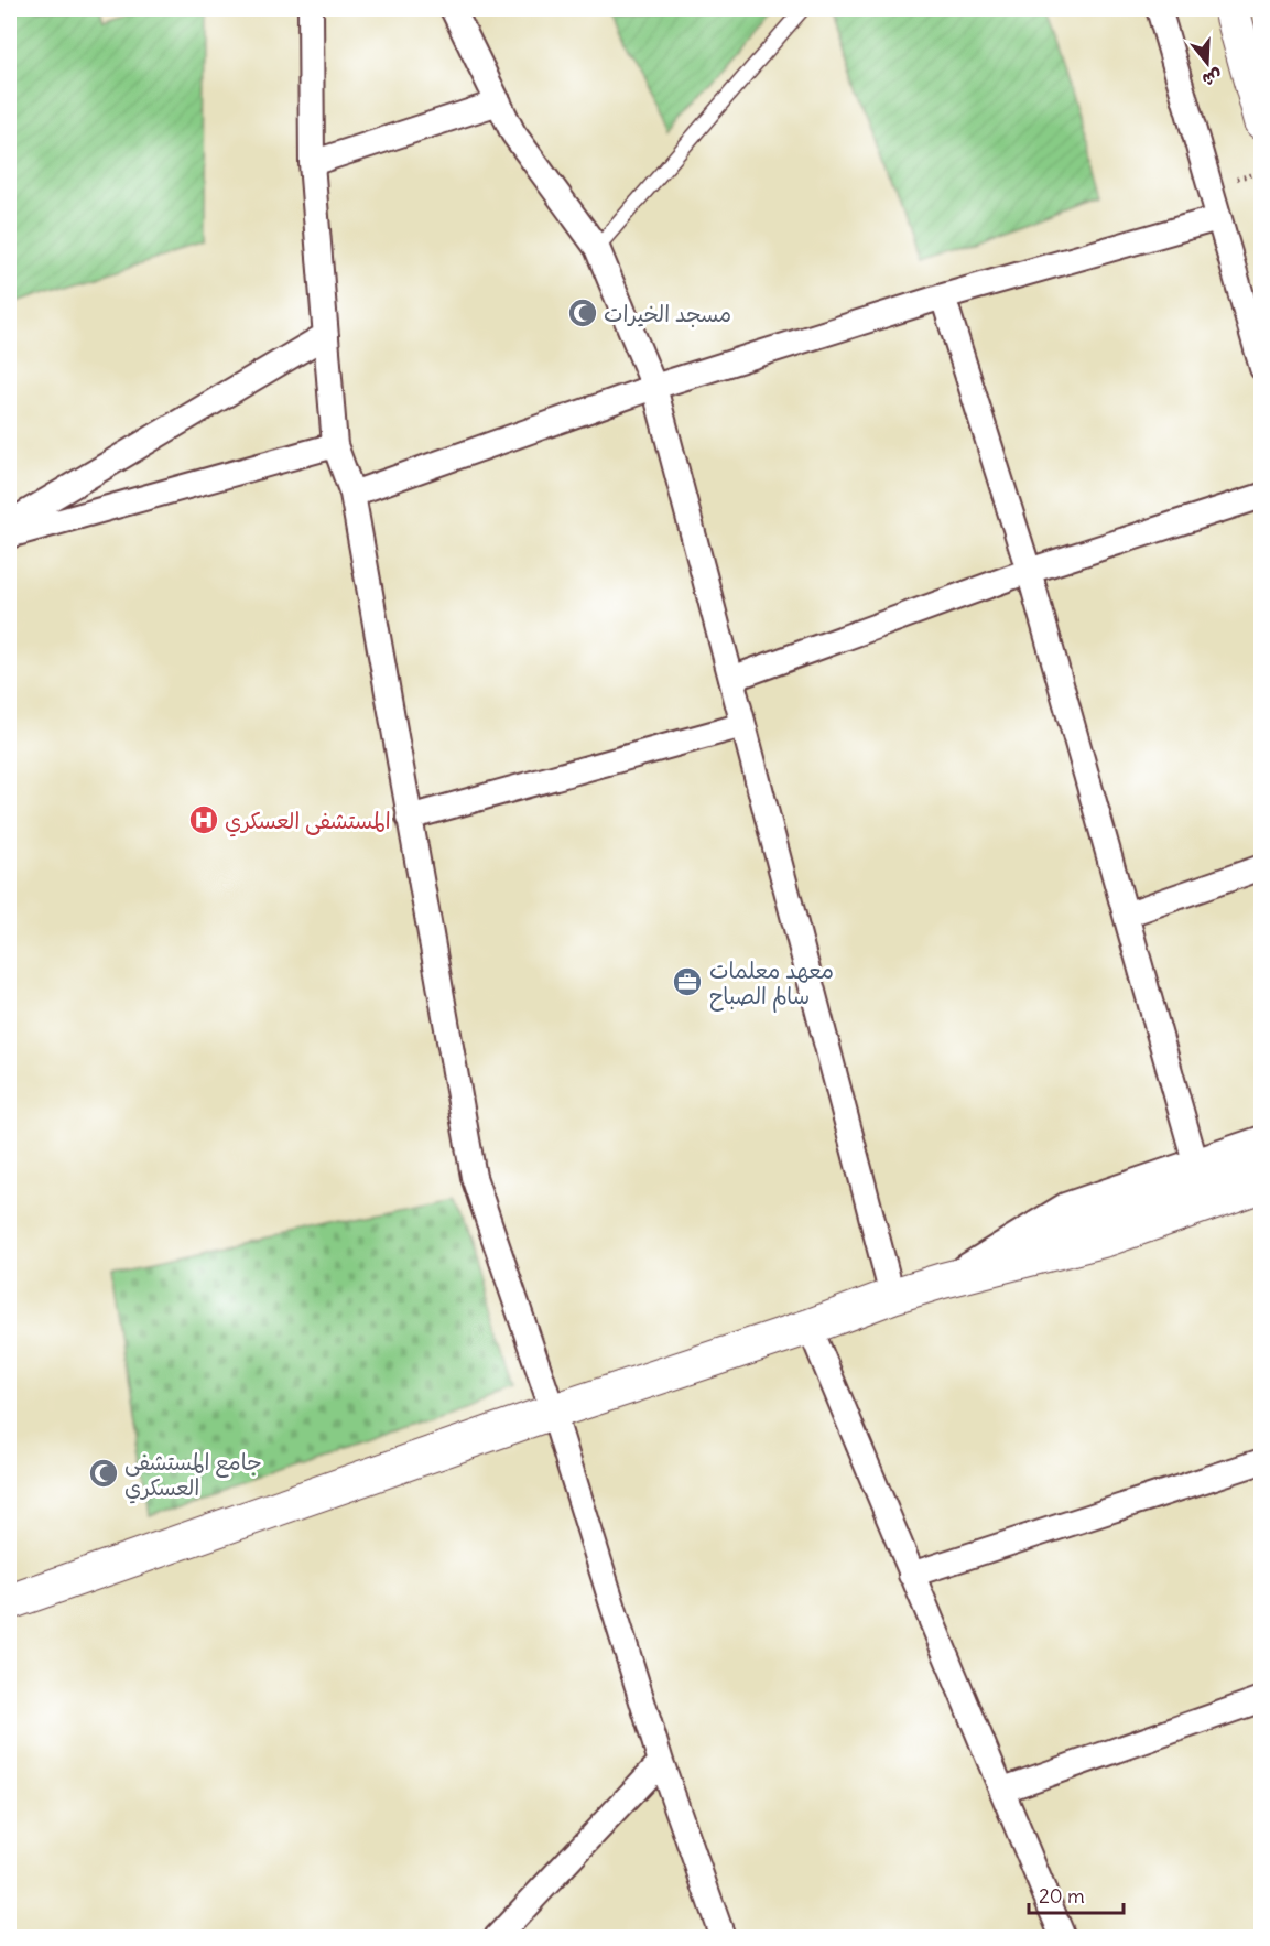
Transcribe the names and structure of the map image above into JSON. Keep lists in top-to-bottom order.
{
  "places": {
    "mosque": ["مسجد الخيرات", "جامع المستشفى العسكري"],
    "hospital": ["المستشفى العسكري"],
    "office": ["معهد معلمات سالم الصباح"]
  },
  "scale_bar": "20 m",
  "north": "bottom"
}
